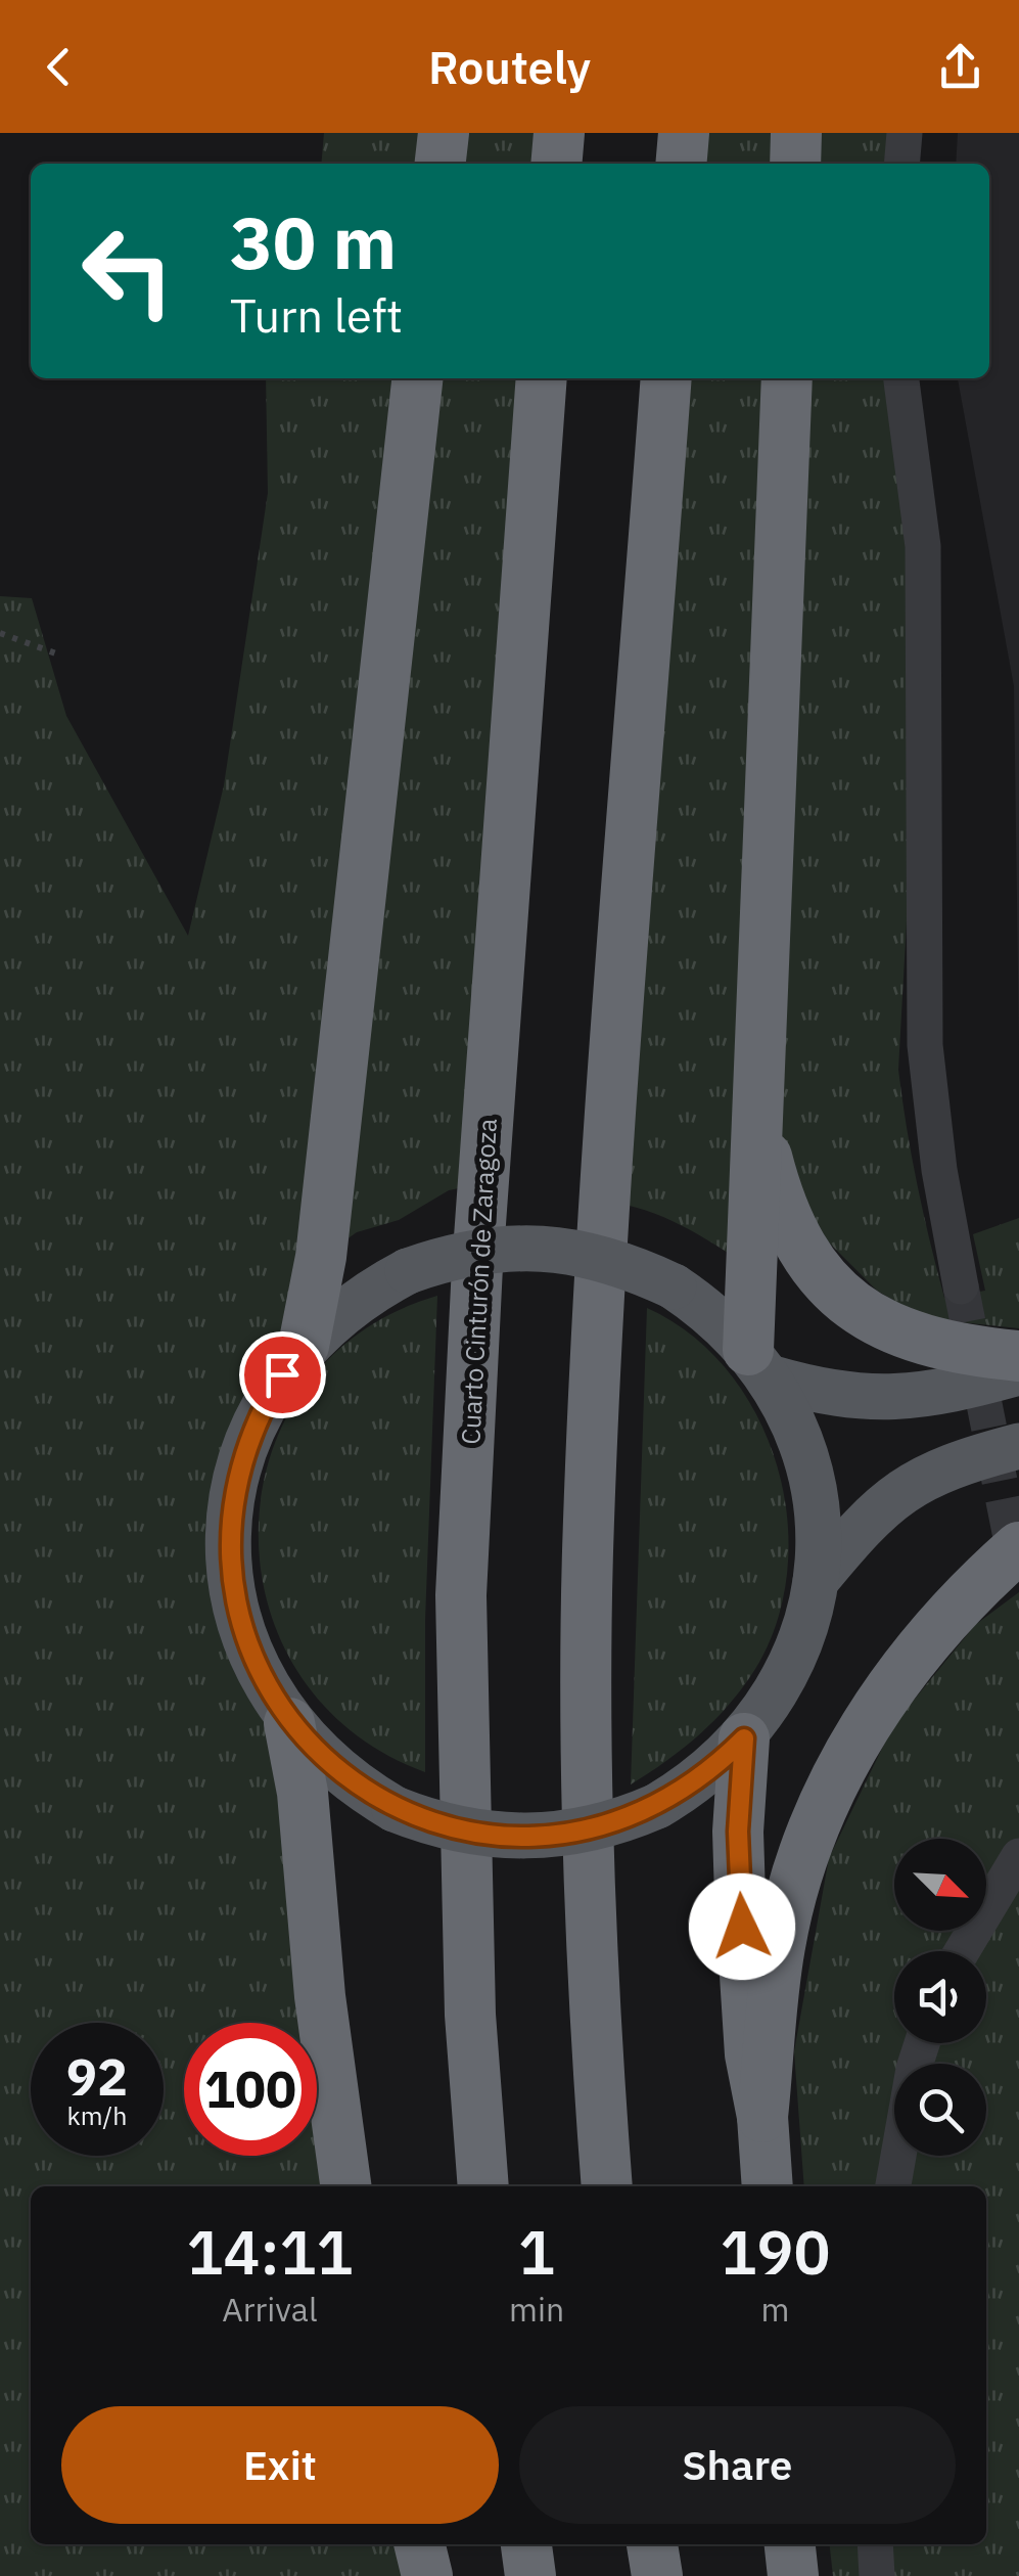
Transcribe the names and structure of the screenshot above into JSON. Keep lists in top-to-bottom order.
{
  "streets": {
    "highway": ["Cuarto Cinturón de Zaragoza"]
  },
  "north": "bottom right",
  "page": {
    "header": "Routely",
    "turn": ["30 m", "Turn left"],
    "speed": "92 km/h",
    "limit": "100",
    "eta": [
      "14:11",
      "Arrival",
      "1",
      "min",
      "190",
      "m"
    ],
    "buttons": ["Exit", "Share"]
  }
}
